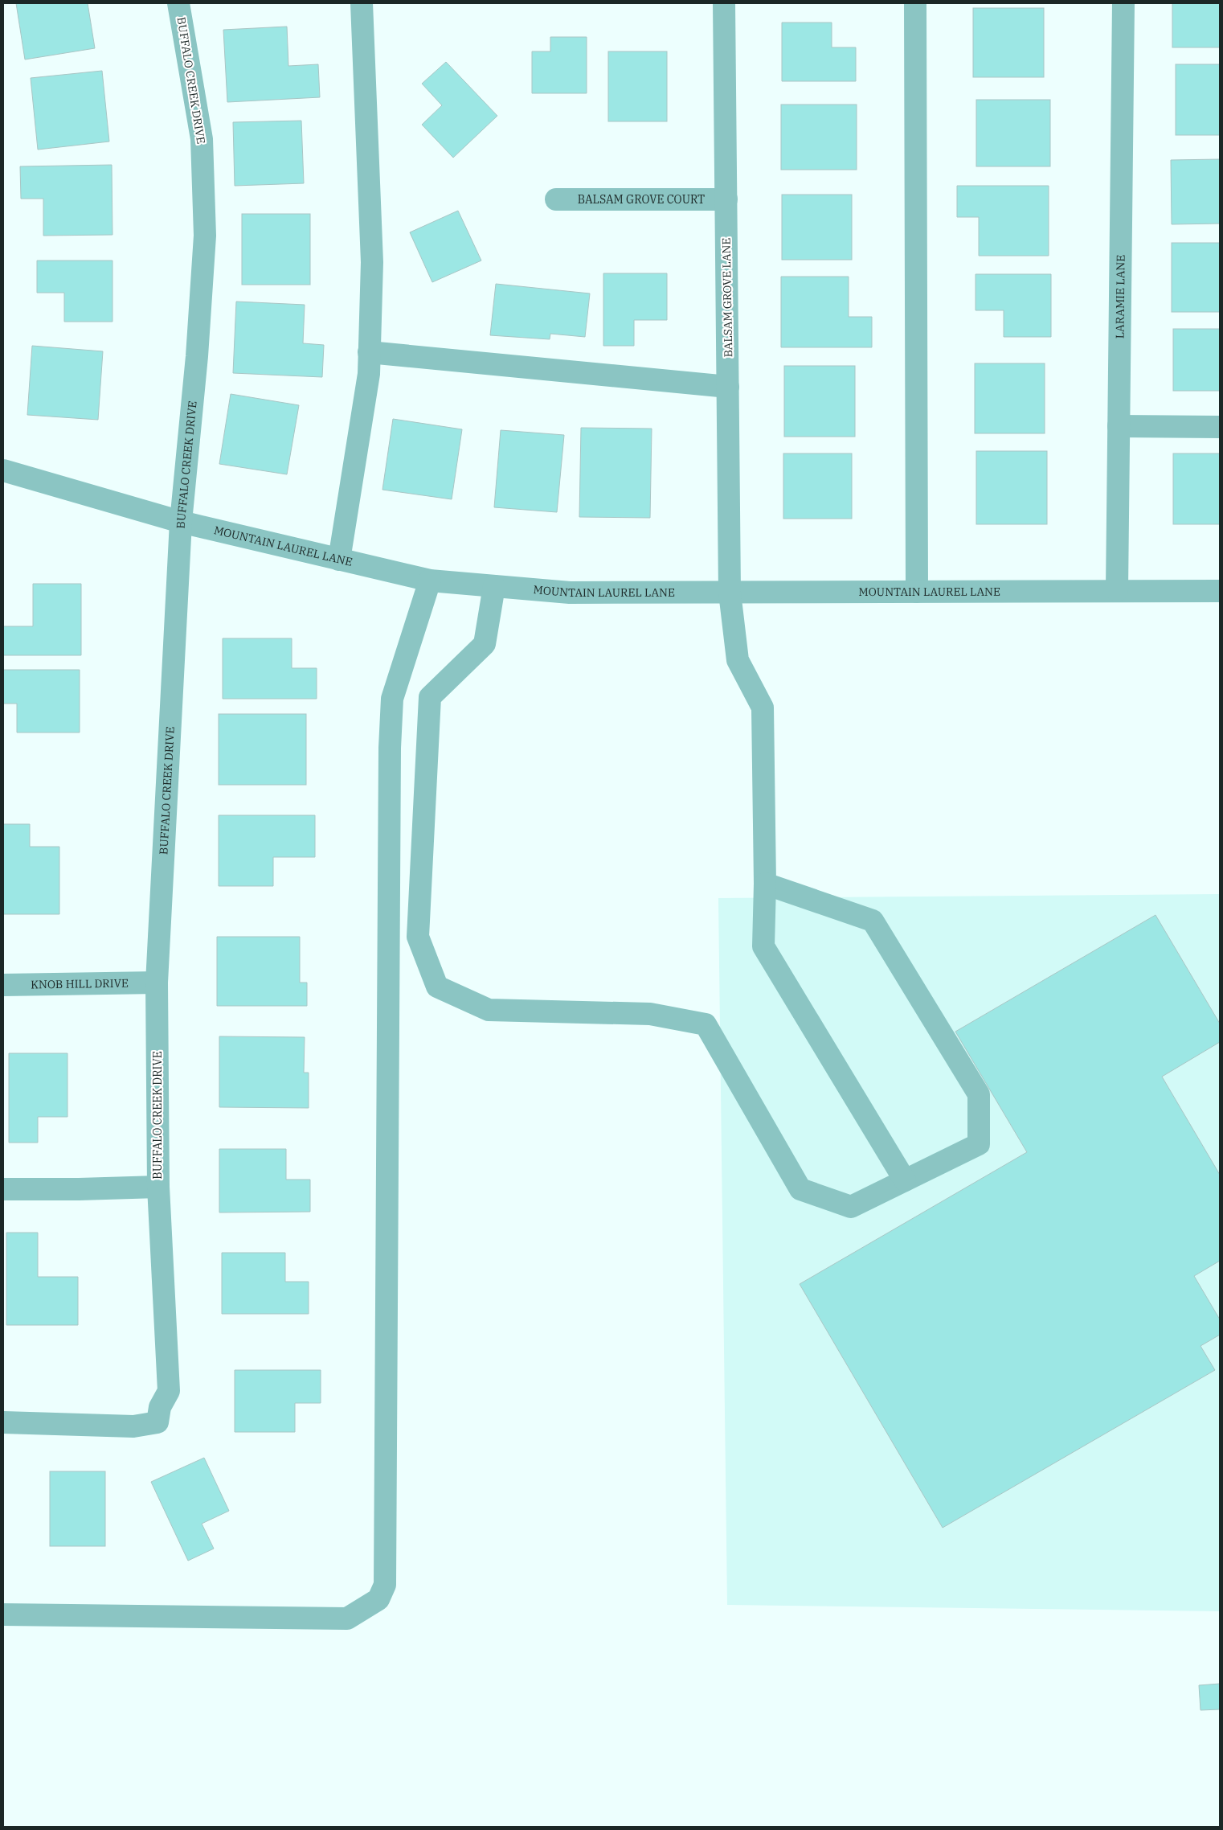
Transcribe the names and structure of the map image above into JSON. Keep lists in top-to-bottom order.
{
  "streets": {
    "street": [
      "BUFFALO CREEK DRIVE",
      "BALSAM GROVE COURT",
      "LARAMIE LANE",
      "BALSAM GROVE LANE",
      "MOUNTAIN LAUREL LANE",
      "KNOB HILL DRIVE"
    ]
  },
  "crossings": [
    ["BUFFALO CREEK DRIVE", "MOUNTAIN LAUREL LANE"],
    ["BUFFALO CREEK DRIVE", "KNOB HILL DRIVE"],
    ["BALSAM GROVE COURT", "BALSAM GROVE LANE"],
    ["LARAMIE LANE", "MOUNTAIN LAUREL LANE"],
    ["BALSAM GROVE LANE", "MOUNTAIN LAUREL LANE"]
  ]
}
